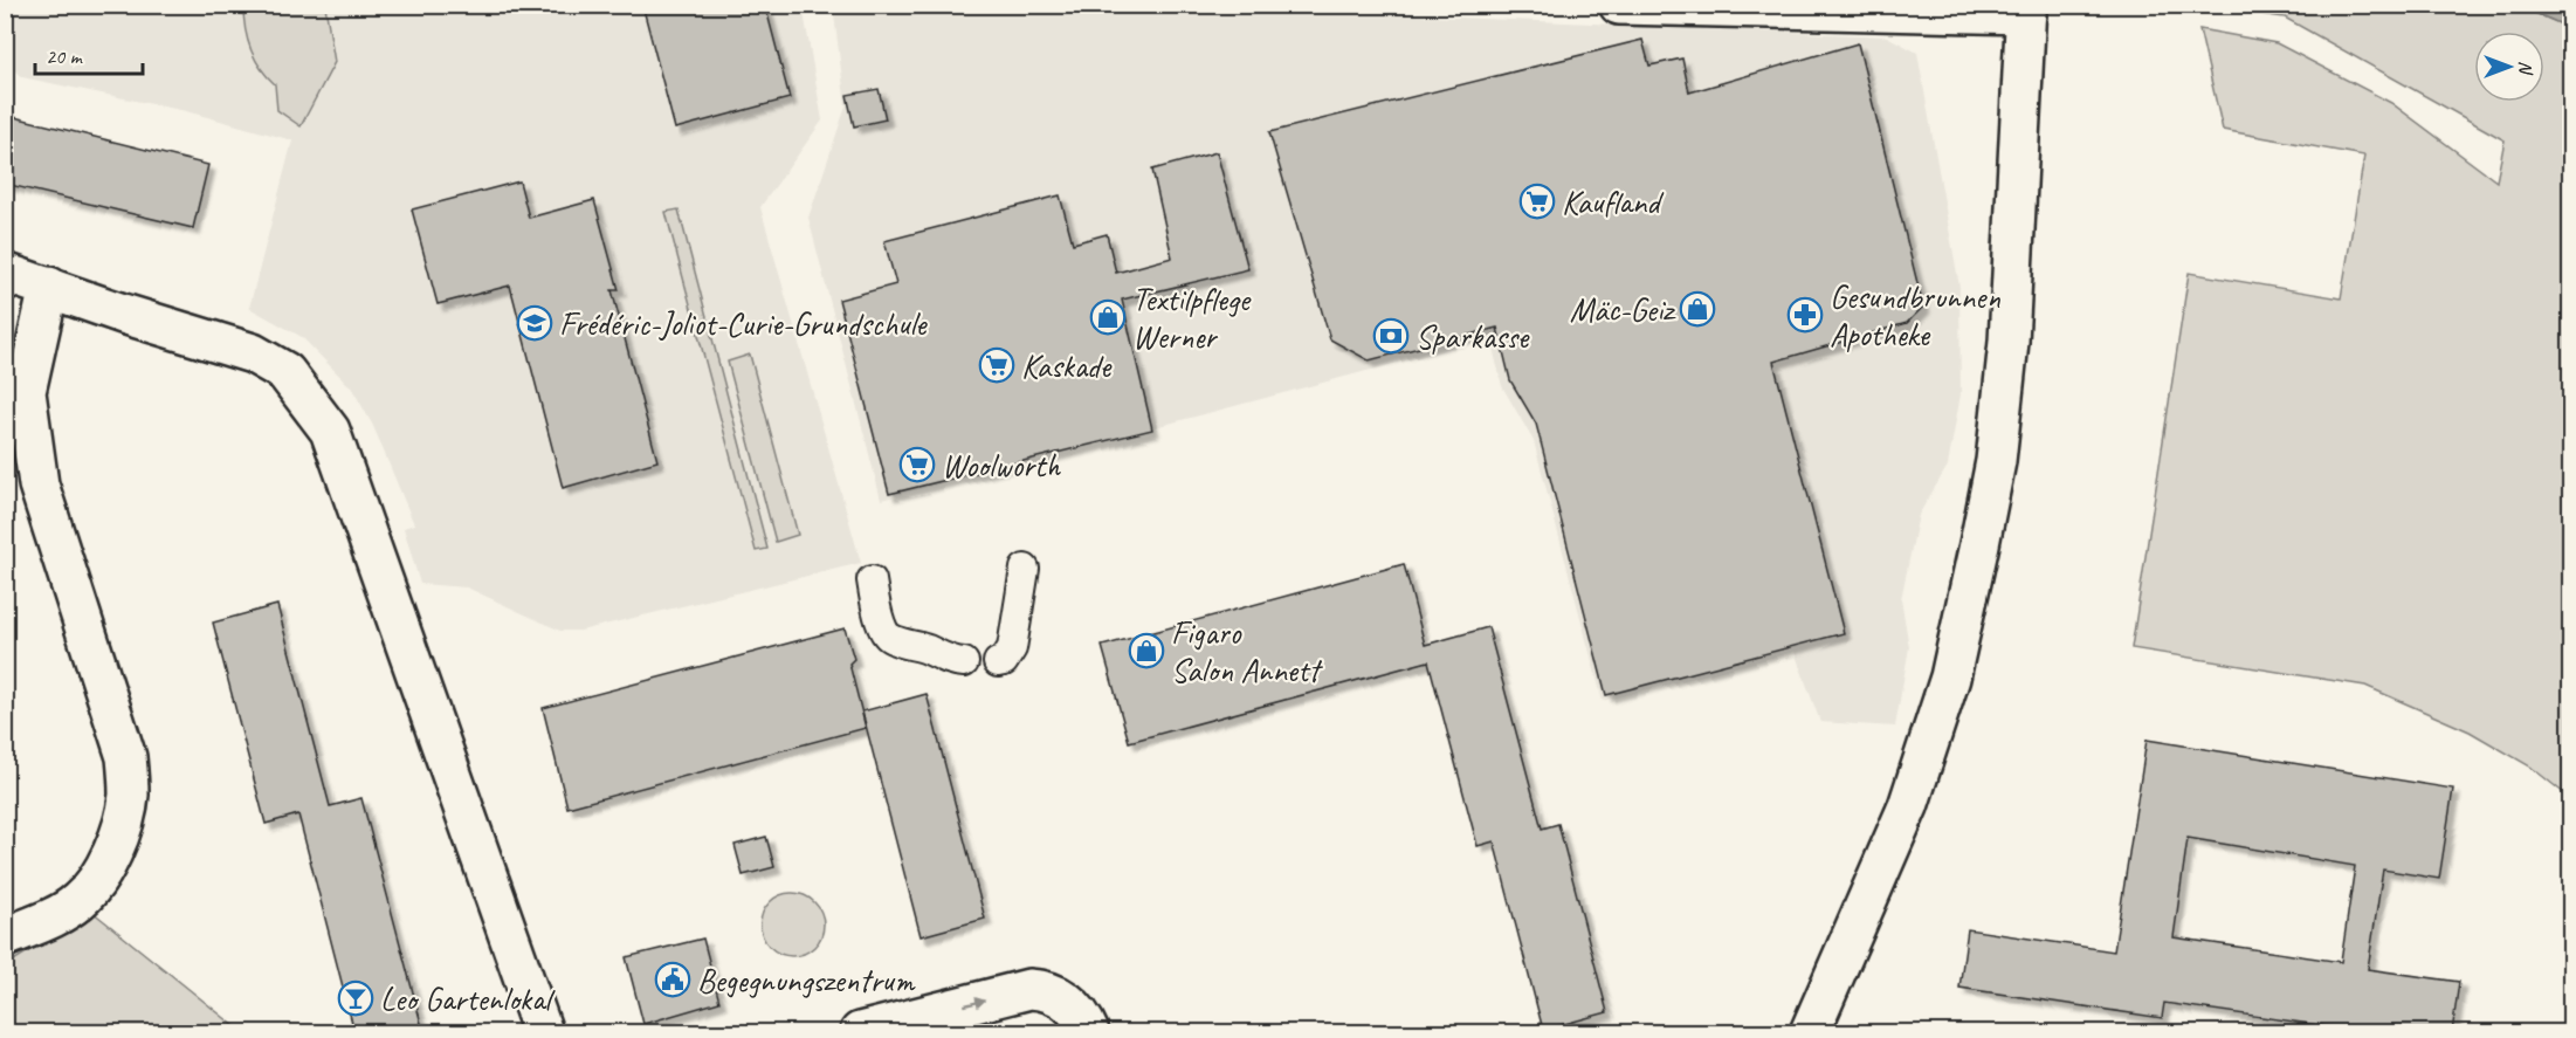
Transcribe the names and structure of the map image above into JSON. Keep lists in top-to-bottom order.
{
  "places": {
    "supermarket": ["Kaufland", "Kaskade", "Woolworth"],
    "shop": ["Mäc-Geiz", "Textilpflege Werner", "Figaro Salon Annett"],
    "pharmacy": ["Gesundbrunnen Apotheke"],
    "school or university": ["Frédéric-Joliot-Curie-Grundschule"],
    "bank": ["Sparkasse"],
    "public building": ["Begegnungszentrum"],
    "bar": ["Leo Gartenlokal"]
  },
  "scale_bar": "20 m",
  "north": "right"
}
